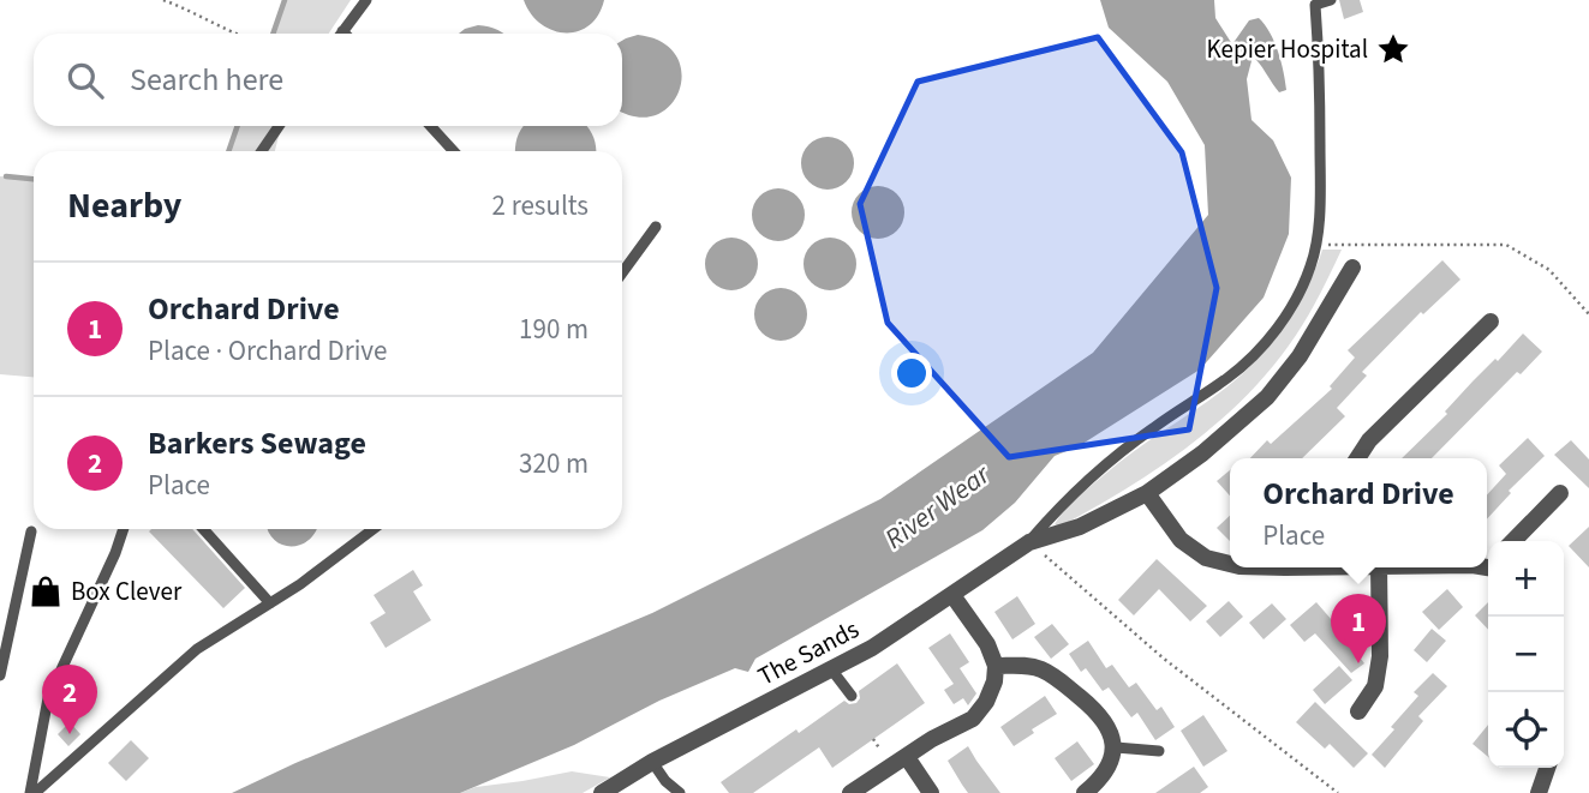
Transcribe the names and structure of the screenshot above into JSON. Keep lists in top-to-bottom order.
{
  "streets": {
    "street": ["The Sands"]
  },
  "water": ["River Wear"],
  "places": {
    "place": ["Kepier Hospital"],
    "shop": ["Box Clever"]
  },
  "page": {
    "search": "Search here",
    "heading": ["Nearby", "2 results"],
    "list": [
      {
        "mark": "1",
        "name": "Orchard Drive",
        "note": "Place · Orchard Drive",
        "value": "190 m"
      },
      {
        "mark": "2",
        "name": "Barkers Sewage",
        "note": "Place",
        "value": "320 m"
      }
    ],
    "popup": ["Orchard Drive", "Place"],
    "map_buttons": ["+", "−"],
    "pins": ["1", "2"]
  }
}
